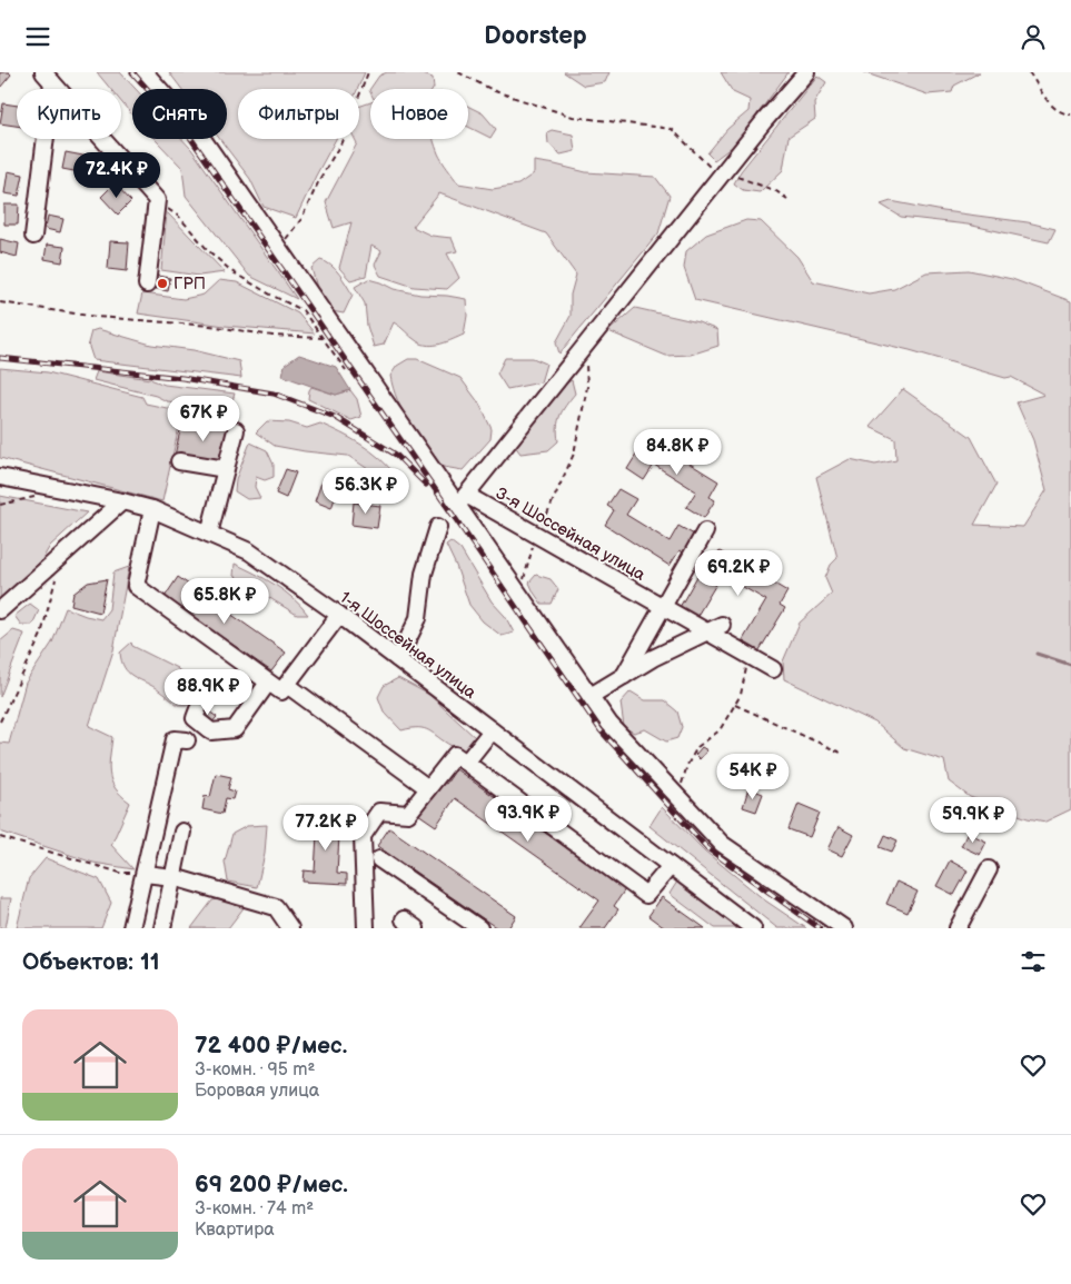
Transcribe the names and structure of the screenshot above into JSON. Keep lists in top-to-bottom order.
{
  "streets": {
    "street": ["3-я Шоссейная улица", "1-я Шоссейная улица"]
  },
  "places": ["ГРП"],
  "page": {
    "header": "Doorstep",
    "chip": [
      "Купить",
      "Снять",
      "Фильтры",
      "Новое"
    ],
    "price": [
      "72.4K ₽",
      "67K ₽",
      "84.8K ₽",
      "56.3K ₽",
      "69.2K ₽",
      "65.8K ₽",
      "88.9K ₽",
      "54K ₽",
      "93.9K ₽",
      "59.9K ₽",
      "77.2K ₽"
    ],
    "heading": "Объектов: 11",
    "list": [
      {
        "name": "72 400 ₽/мес.",
        "note": "3-комн. · 95 m² · Боровая улица"
      },
      {
        "name": "69 200 ₽/мес.",
        "note": "3-комн. · 74 m² · Квартира"
      }
    ]
  }
}
